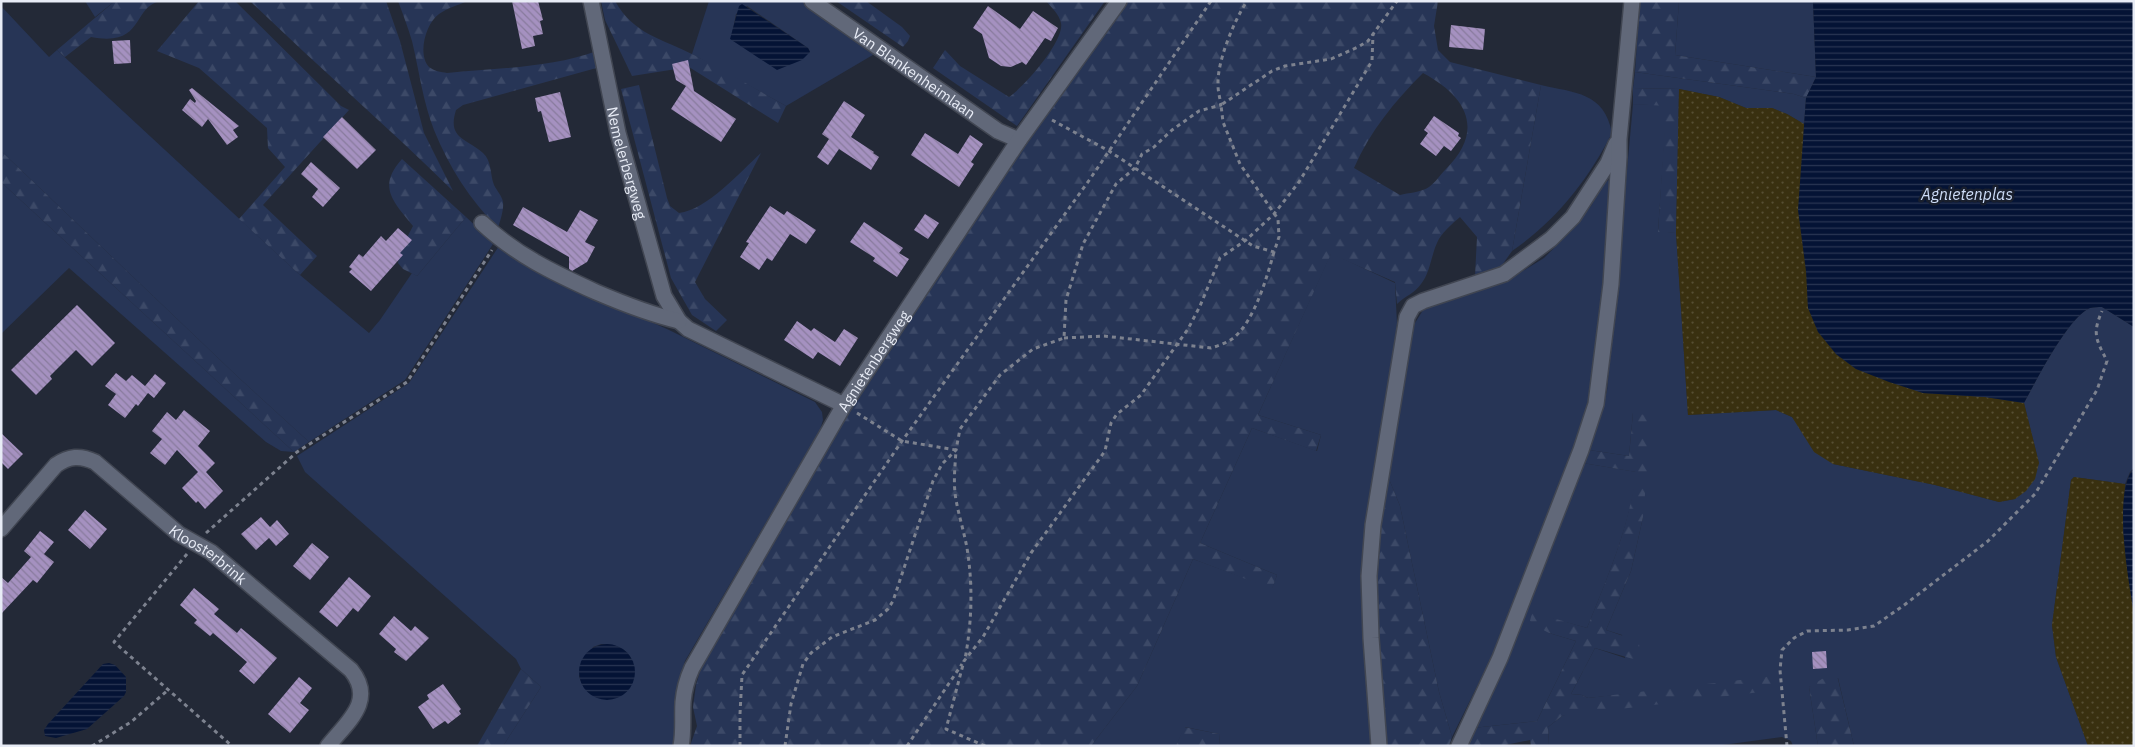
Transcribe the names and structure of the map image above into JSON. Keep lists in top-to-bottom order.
{
  "streets": {
    "street": [
      "Van Blankenheimlaan",
      "Nemelerbergweg",
      "Agnietenbergweg",
      "Kloosterbrink"
    ]
  },
  "crossings": [
    ["Van Blankenheimlaan", "Agnietenbergweg"],
    ["Nemelerbergweg", "Agnietenbergweg"]
  ],
  "water": ["Agnietenplas"]
}
